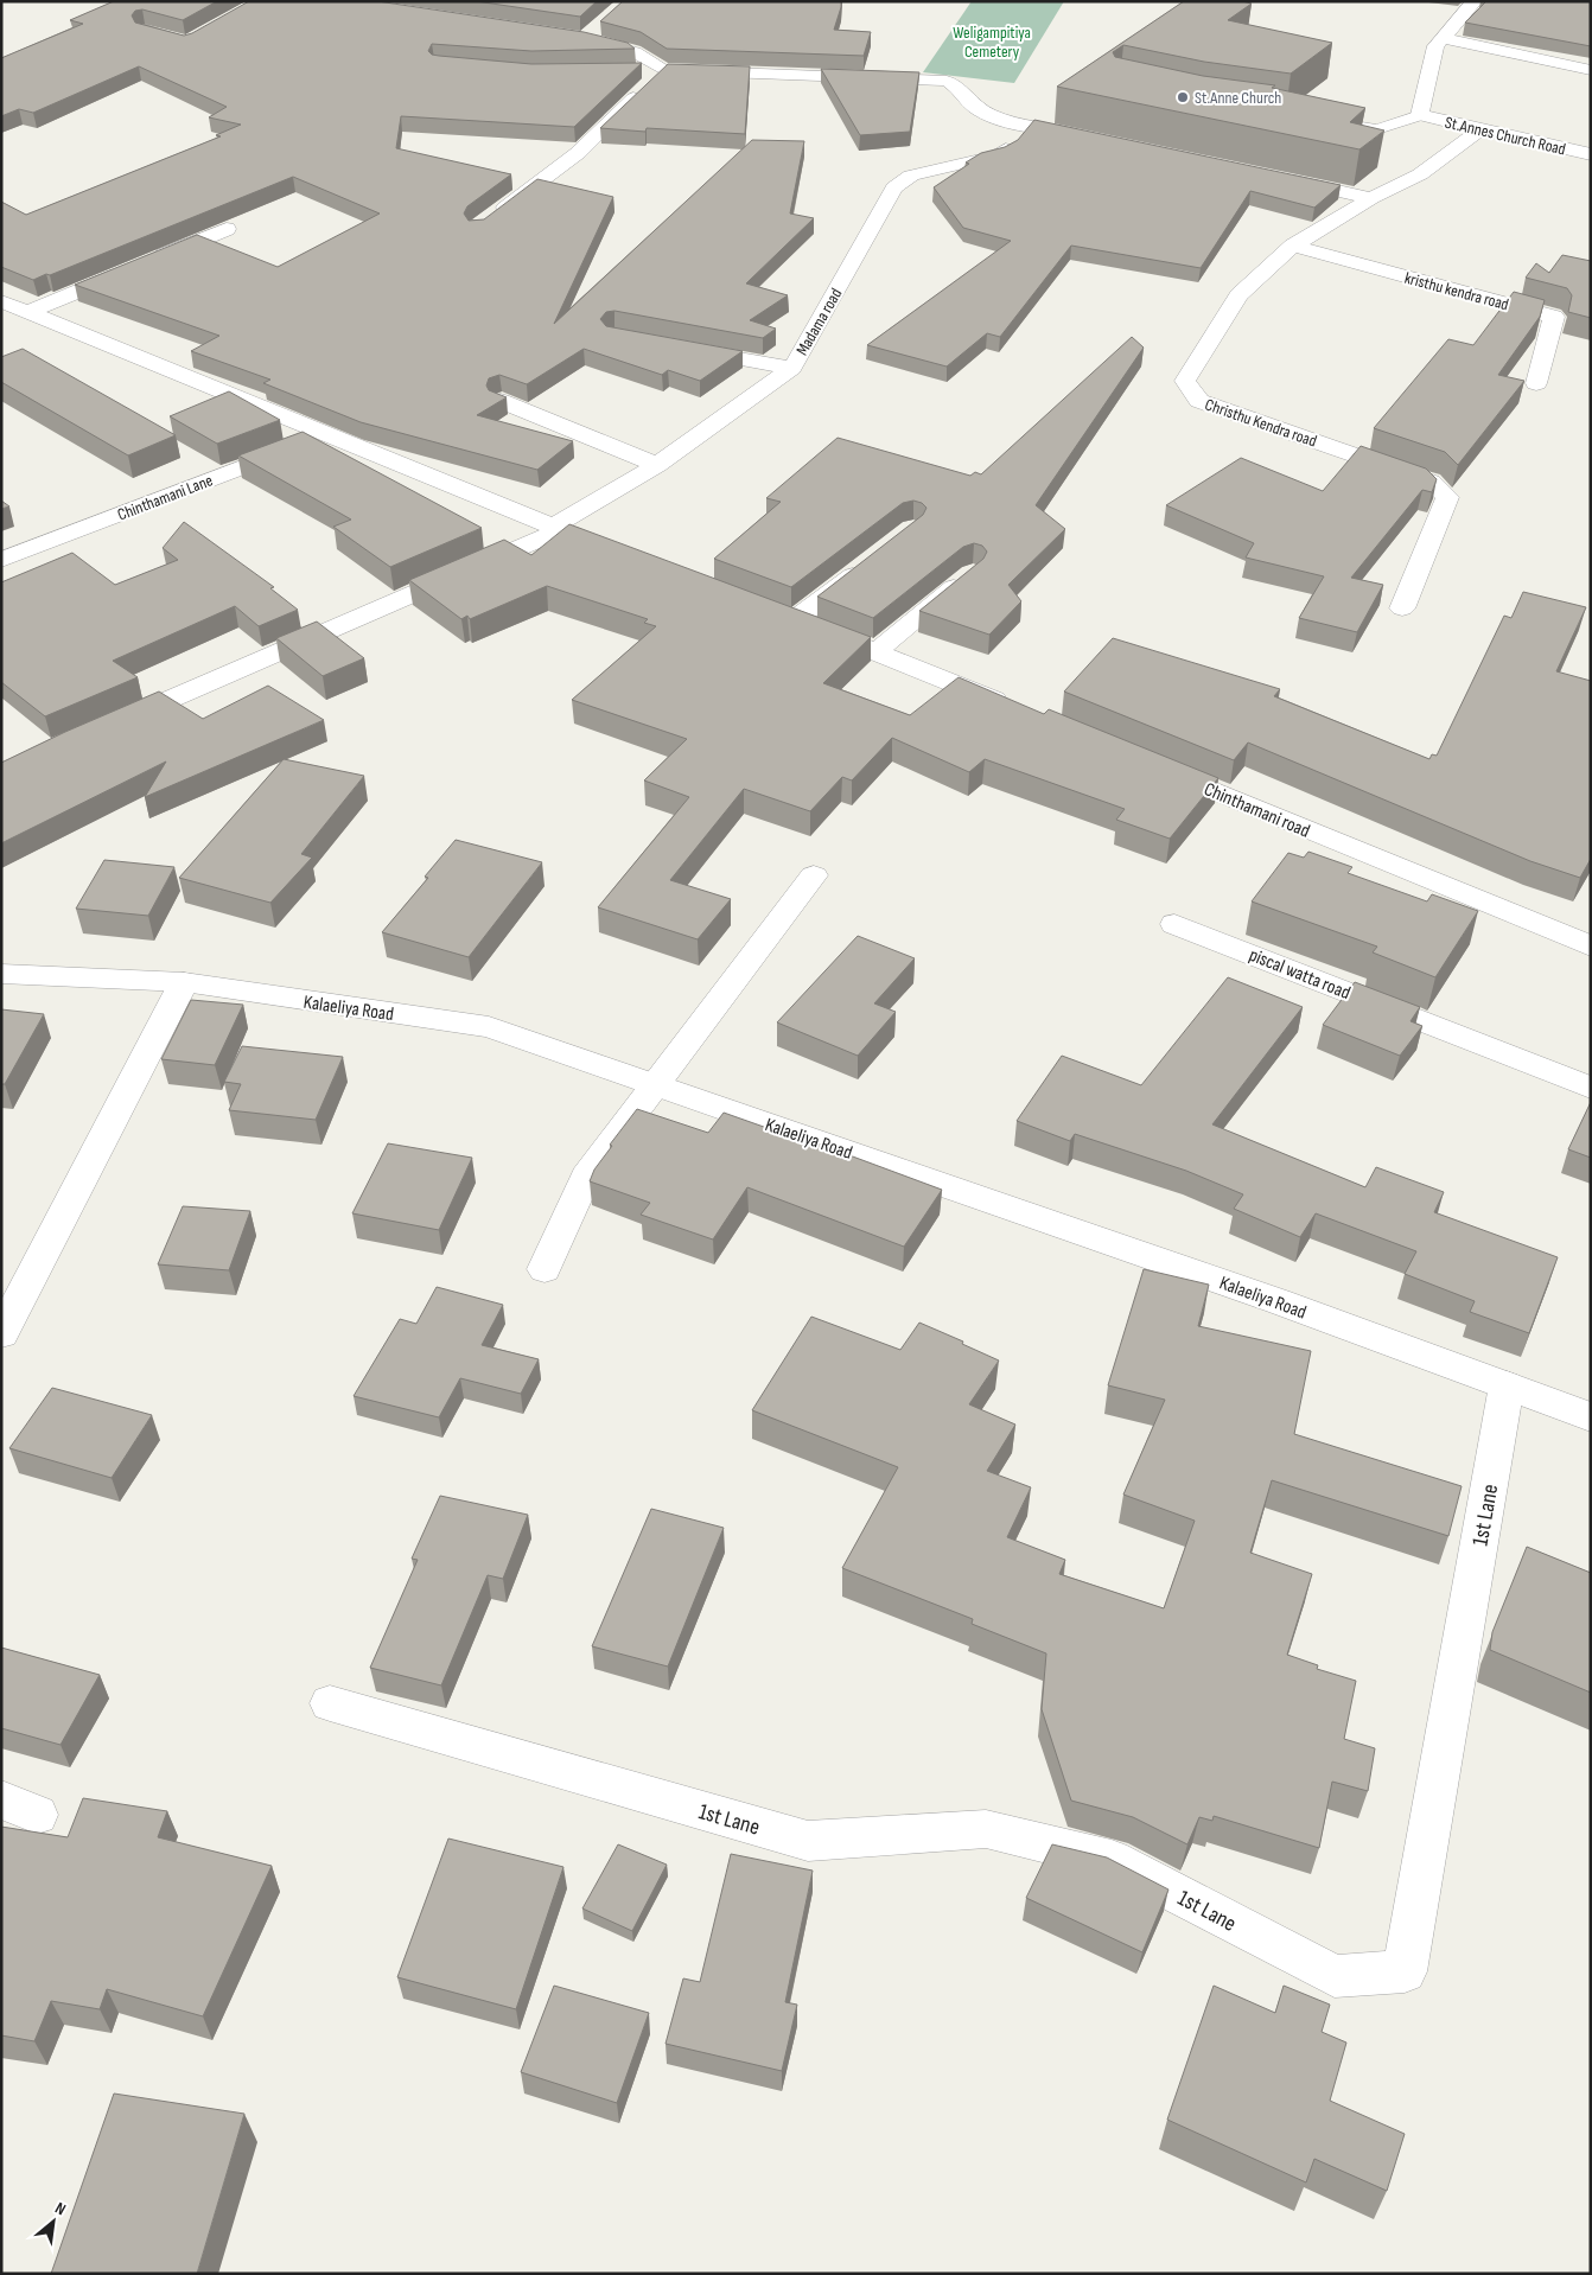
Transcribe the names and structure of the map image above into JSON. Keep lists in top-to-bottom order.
{
  "streets": {
    "street": [
      "St.Annes Church Road",
      "kristhu kendra road",
      "Madama road",
      "Christhu Kendra road",
      "Chinthamani Lane",
      "Chinthamani road",
      "piscal watta road",
      "Kalaeliya Road",
      "1st Lane"
    ]
  },
  "crossings": [
    ["St.Annes Church Road", "Christhu Kendra road"],
    ["kristhu kendra road", "Christhu Kendra road"],
    ["Kalaeliya Road", "1st Lane"]
  ],
  "parks": ["Weligampitiya Cemetery"],
  "places": ["St.Anne Church"],
  "north": "top right"
}
